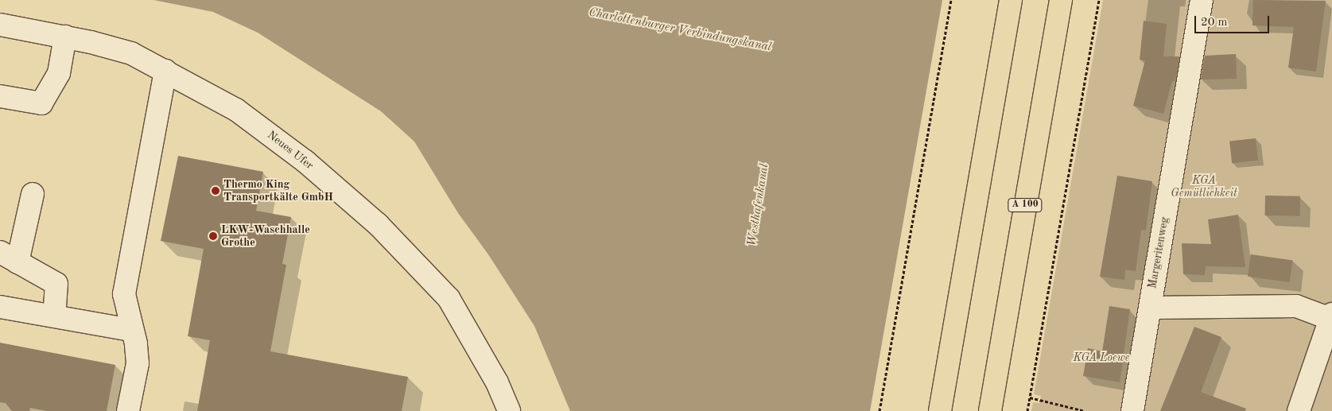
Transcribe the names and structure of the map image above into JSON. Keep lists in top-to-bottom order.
{
  "streets": {
    "highway": ["A 100"],
    "lane": ["Neues Ufer", "Margeritenweg"]
  },
  "water": ["Charlottenburger Verbindungskanal", "Westhafenkanal"],
  "parks": ["KGA Gemütlichkeit", "KGA Loewe"],
  "places": ["Thermo King Transportkälte GmbH", "LKW-Waschhalle Grothe"],
  "scale_bar": "20 m"
}
